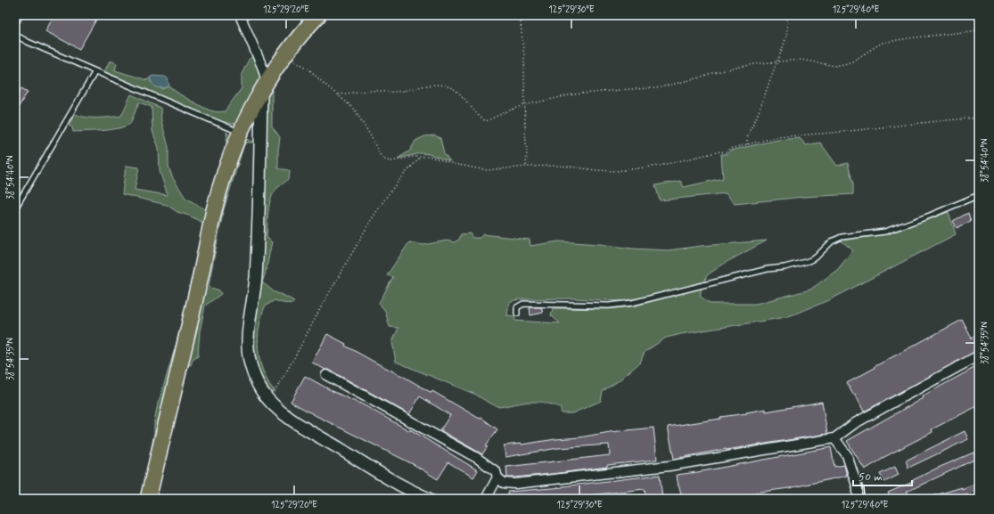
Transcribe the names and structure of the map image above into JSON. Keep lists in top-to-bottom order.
{
  "scale_bar": "50 m",
  "coordinates": [
    "125°29'20\"E",
    "125°29'30\"E",
    "125°29'40\"E",
    "38°54'40\"N",
    "38°54'35\"N"
  ]
}
